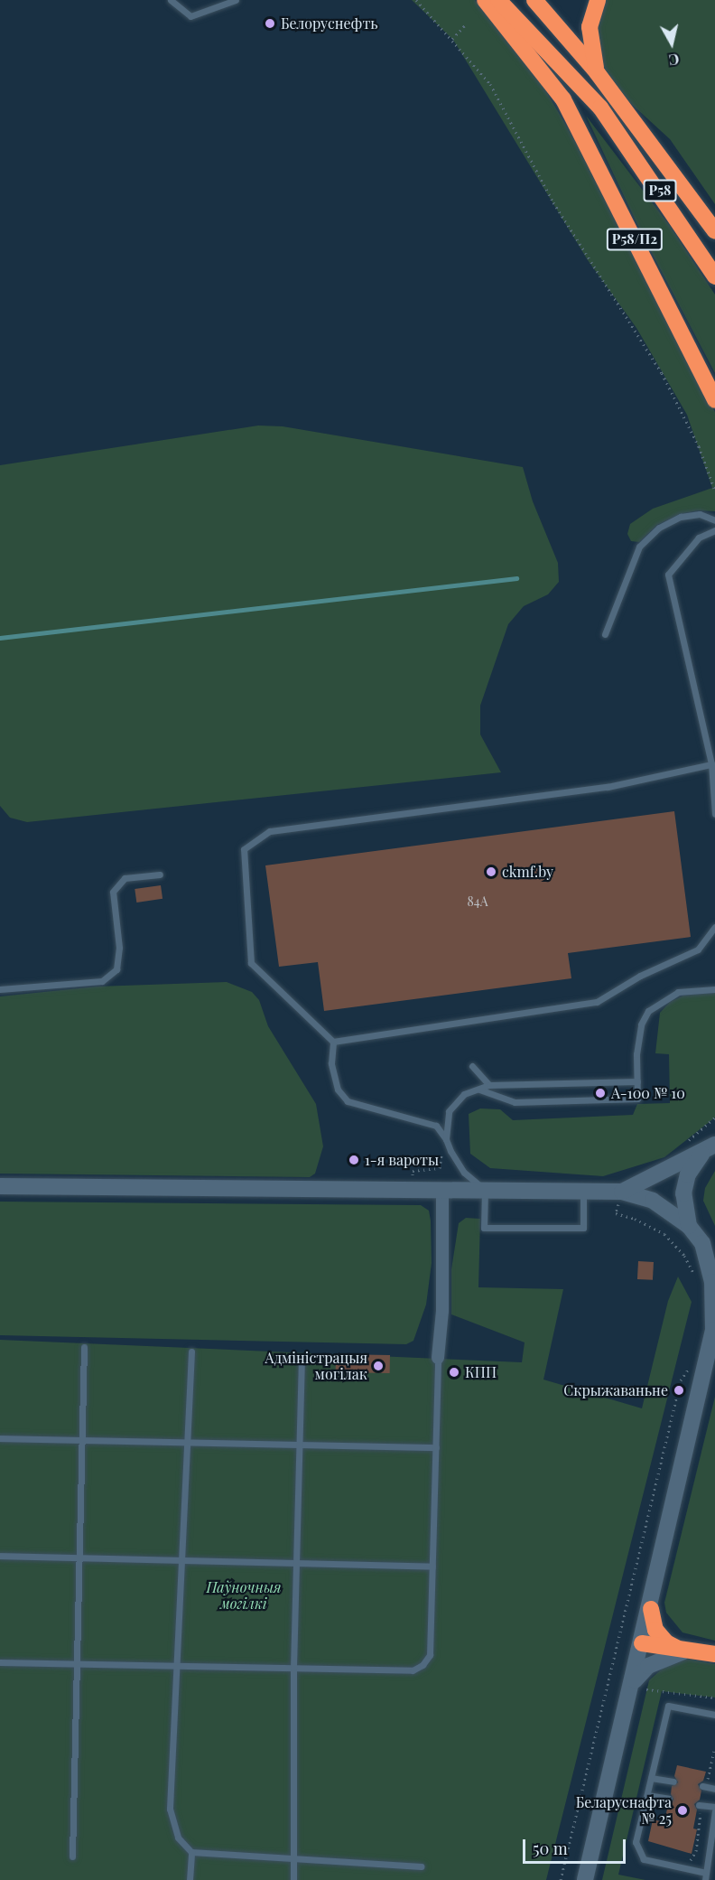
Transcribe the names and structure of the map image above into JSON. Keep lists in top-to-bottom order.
{
  "streets": {
    "highway": ["Р58", "Р58/П2"]
  },
  "parks": ["Паўночныя могілкі"],
  "places": [
    "Белоруснефть",
    "ckmf.by",
    "А-100 № 10",
    "1-я вароты",
    "Адміністрацыя могілак",
    "КПП",
    "Скрыжаваньне",
    "Беларуснафта № 25"
  ],
  "house_numbers": ["84А"],
  "scale_bar": "50 m",
  "north": "bottom"
}
